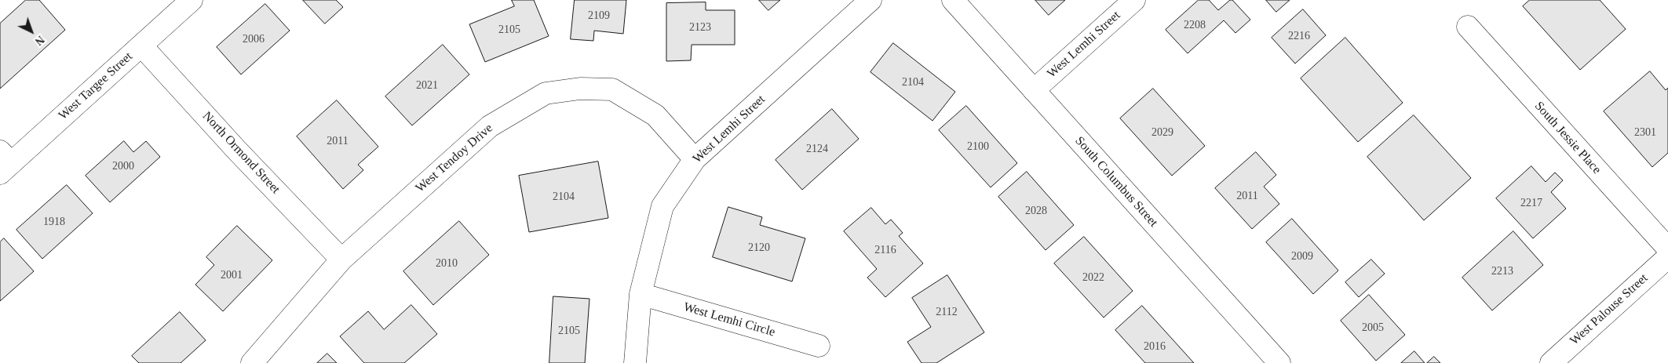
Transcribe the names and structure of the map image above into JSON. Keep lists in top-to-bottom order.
{
  "streets": {
    "street": [
      "West Lemhi Street",
      "West Targee Street",
      "South Jessie Place",
      "North Ormond Street",
      "West Tendoy Drive",
      "South Columbus Street",
      "West Palouse Street",
      "West Lemhi Circle"
    ]
  },
  "crossings": [
    ["West Lemhi Street", "West Tendoy Drive"],
    ["West Lemhi Street", "South Columbus Street"],
    ["West Lemhi Street", "West Lemhi Circle"],
    ["West Targee Street", "North Ormond Street"],
    ["North Ormond Street", "West Tendoy Drive"]
  ],
  "house_numbers": [
    "2109",
    "2208",
    "2123",
    "2105",
    "2216",
    "2006",
    "2104",
    "2021",
    "2029",
    "2301",
    "2011",
    "2100",
    "2124",
    "2000",
    "2011",
    "2104",
    "2217",
    "2028",
    "1918",
    "2120",
    "2116",
    "2009",
    "2010",
    "2213",
    "2001",
    "2022",
    "2112",
    "2005",
    "2105",
    "2016"
  ],
  "north": "bottom right"
}
